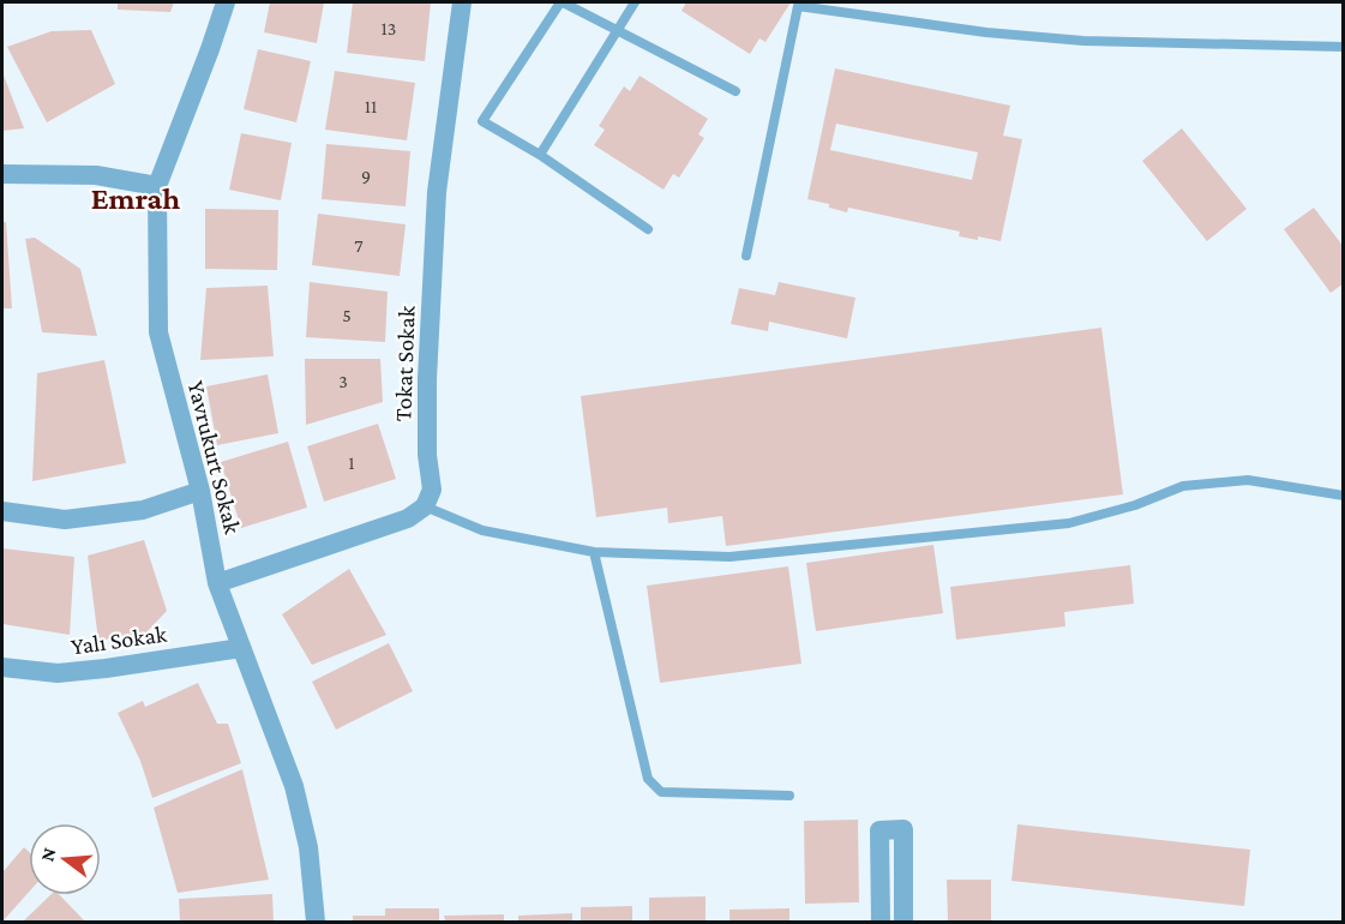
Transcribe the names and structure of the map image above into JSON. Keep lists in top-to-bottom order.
{
  "streets": {
    "street": ["Tokat Sokak", "Yavrukurt Sokak", "Yalı Sokak"]
  },
  "crossings": [
    ["Yavrukurt Sokak", "Yalı Sokak"]
  ],
  "districts": ["Emrah"],
  "house_numbers": [
    "13",
    "11",
    "9",
    "7",
    "5",
    "3",
    "1"
  ],
  "north": "left"
}
